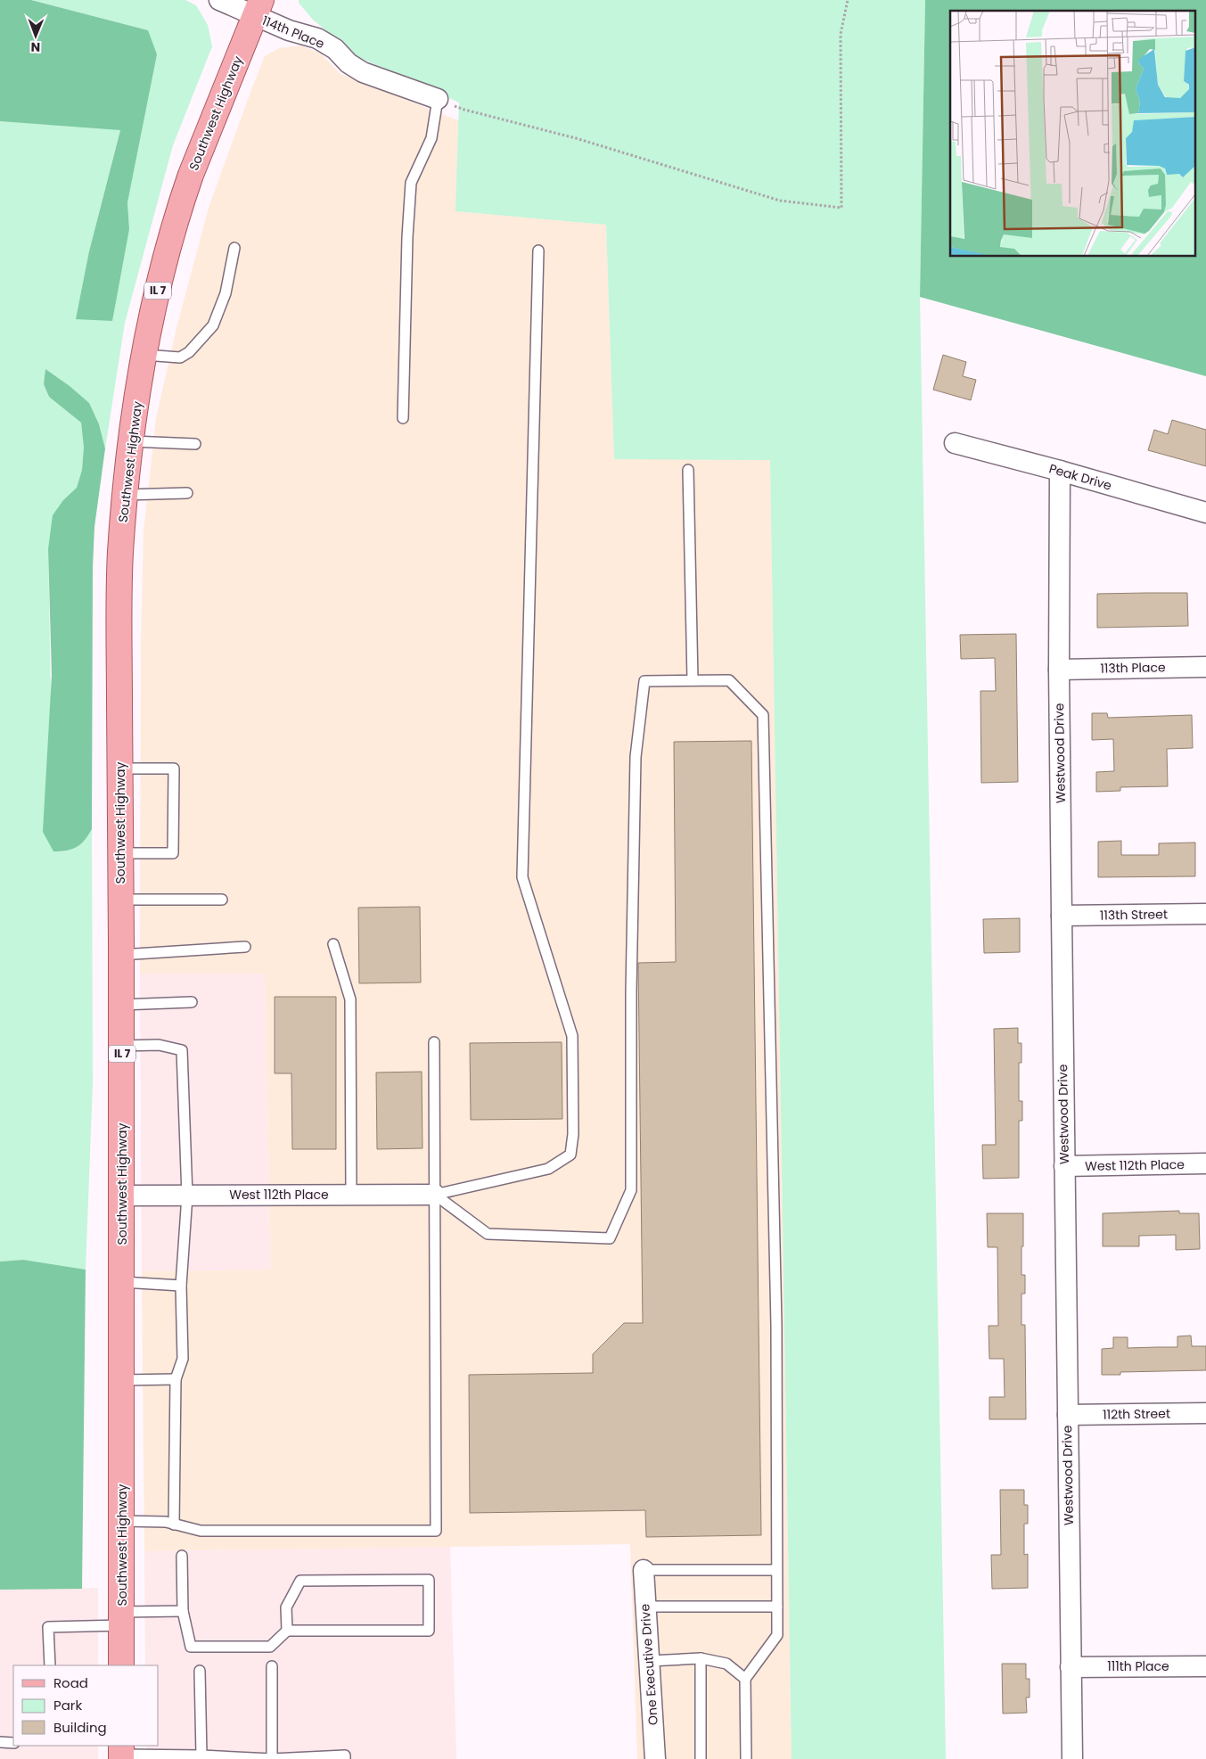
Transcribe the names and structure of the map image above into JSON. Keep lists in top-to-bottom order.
{
  "streets": {
    "main road": ["Southwest Highway", "IL 7"],
    "street": [
      "114th Place",
      "Peak Drive",
      "113th Place",
      "Westwood Drive",
      "113th Street",
      "West 112th Place",
      "112th Street",
      "One Executive Drive",
      "111th Place"
    ]
  },
  "crossings": [
    ["114th Place", "Southwest Highway"],
    ["Southwest Highway", "West 112th Place"],
    ["Peak Drive", "Westwood Drive"],
    ["113th Place", "Westwood Drive"],
    ["Westwood Drive", "113th Street"],
    ["Westwood Drive", "West 112th Place"],
    ["Westwood Drive", "112th Street"],
    ["Westwood Drive", "111th Place"]
  ],
  "legend": ["Road", "Park", "Building"],
  "north": "bottom"
}
